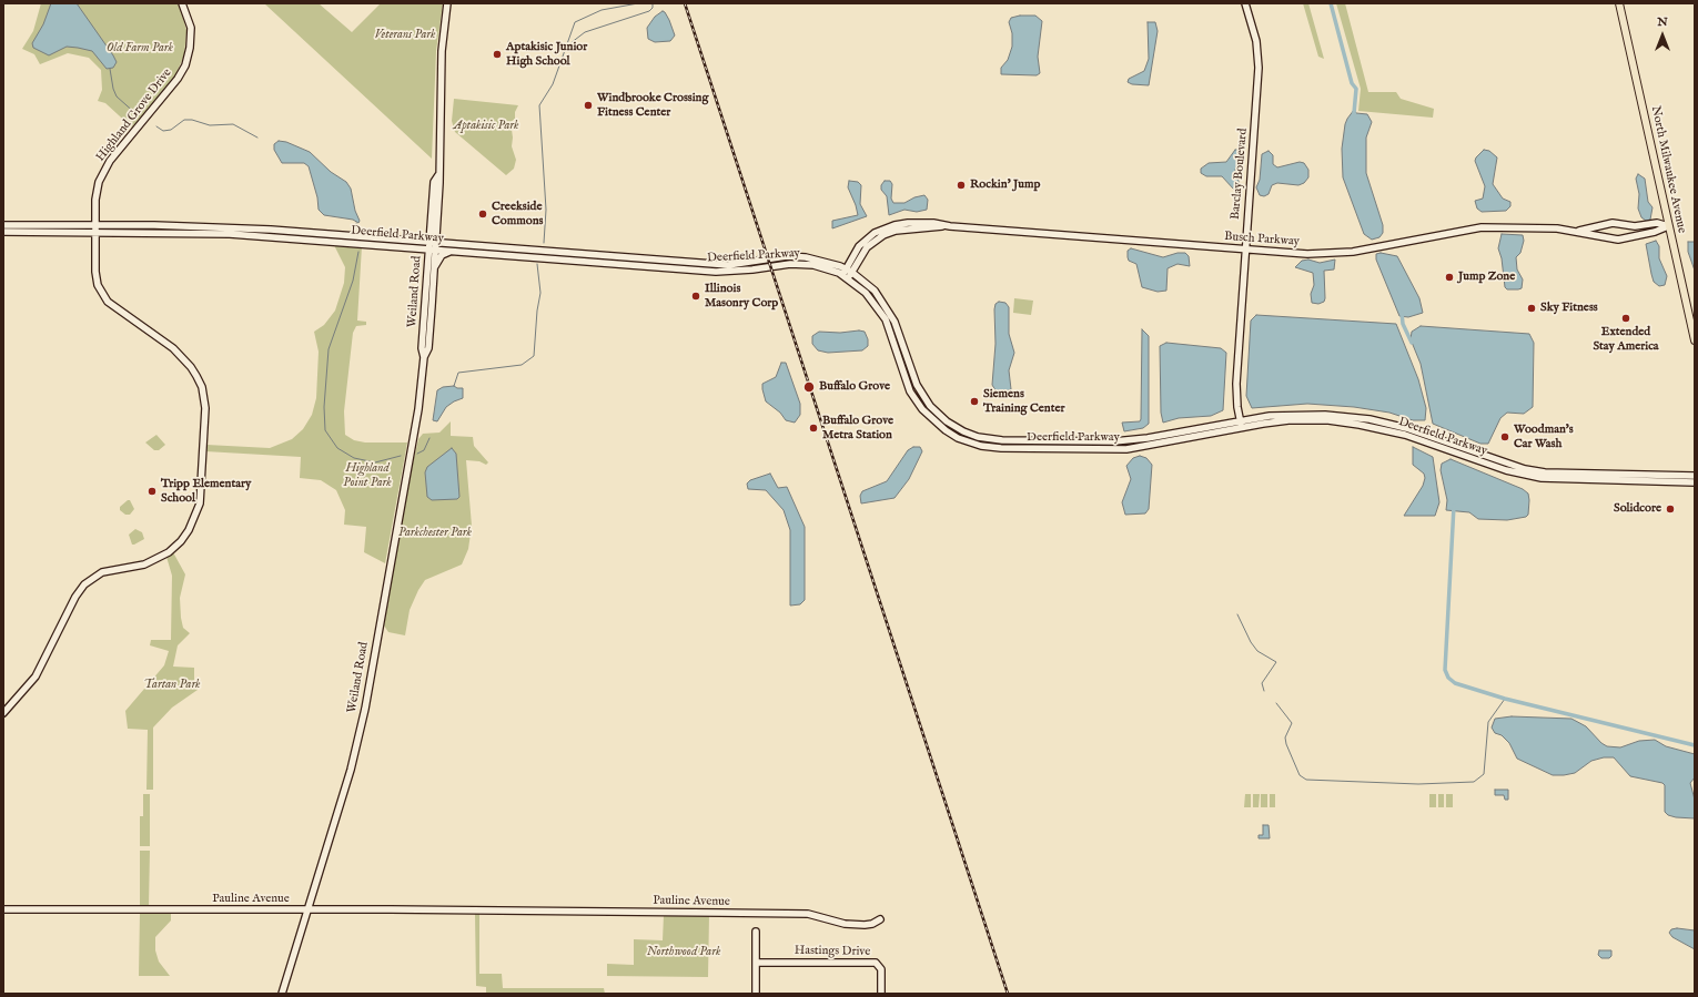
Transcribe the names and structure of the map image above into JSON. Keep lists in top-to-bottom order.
{
  "streets": {
    "main road": [
      "Highland Grove Drive",
      "North Milwaukee Avenue",
      "Barclay Boulevard",
      "Deerfield Parkway",
      "Busch Parkway",
      "Weiland Road",
      "Pauline Avenue",
      "Hastings Drive"
    ]
  },
  "crossings": [
    ["Highland Grove Drive", "Deerfield Parkway"],
    ["North Milwaukee Avenue", "Busch Parkway"],
    ["Barclay Boulevard", "Deerfield Parkway"],
    ["Barclay Boulevard", "Busch Parkway"],
    ["Deerfield Parkway", "Busch Parkway"],
    ["Deerfield Parkway", "Weiland Road"],
    ["Weiland Road", "Pauline Avenue"]
  ],
  "parks": [
    "Veterans Park",
    "Old Farm Park",
    "Aptakisic Park",
    "Highland Point Park",
    "Parkchester Park",
    "Tartan Park",
    "Northwood Park"
  ],
  "places": [
    "Aptakisic Junior High School",
    "Windbrooke Crossing Fitness Center",
    "Rockin' Jump",
    "Creekside Commons",
    "Jump Zone",
    "Illinois Masonry Corp",
    "Sky Fitness",
    "Extended Stay America",
    "Buffalo Grove",
    "Siemens Training Center",
    "Buffalo Grove Metra Station",
    "Woodman's Car Wash",
    "Tripp Elementary School",
    "Solidcore"
  ],
  "north": "top"
}
